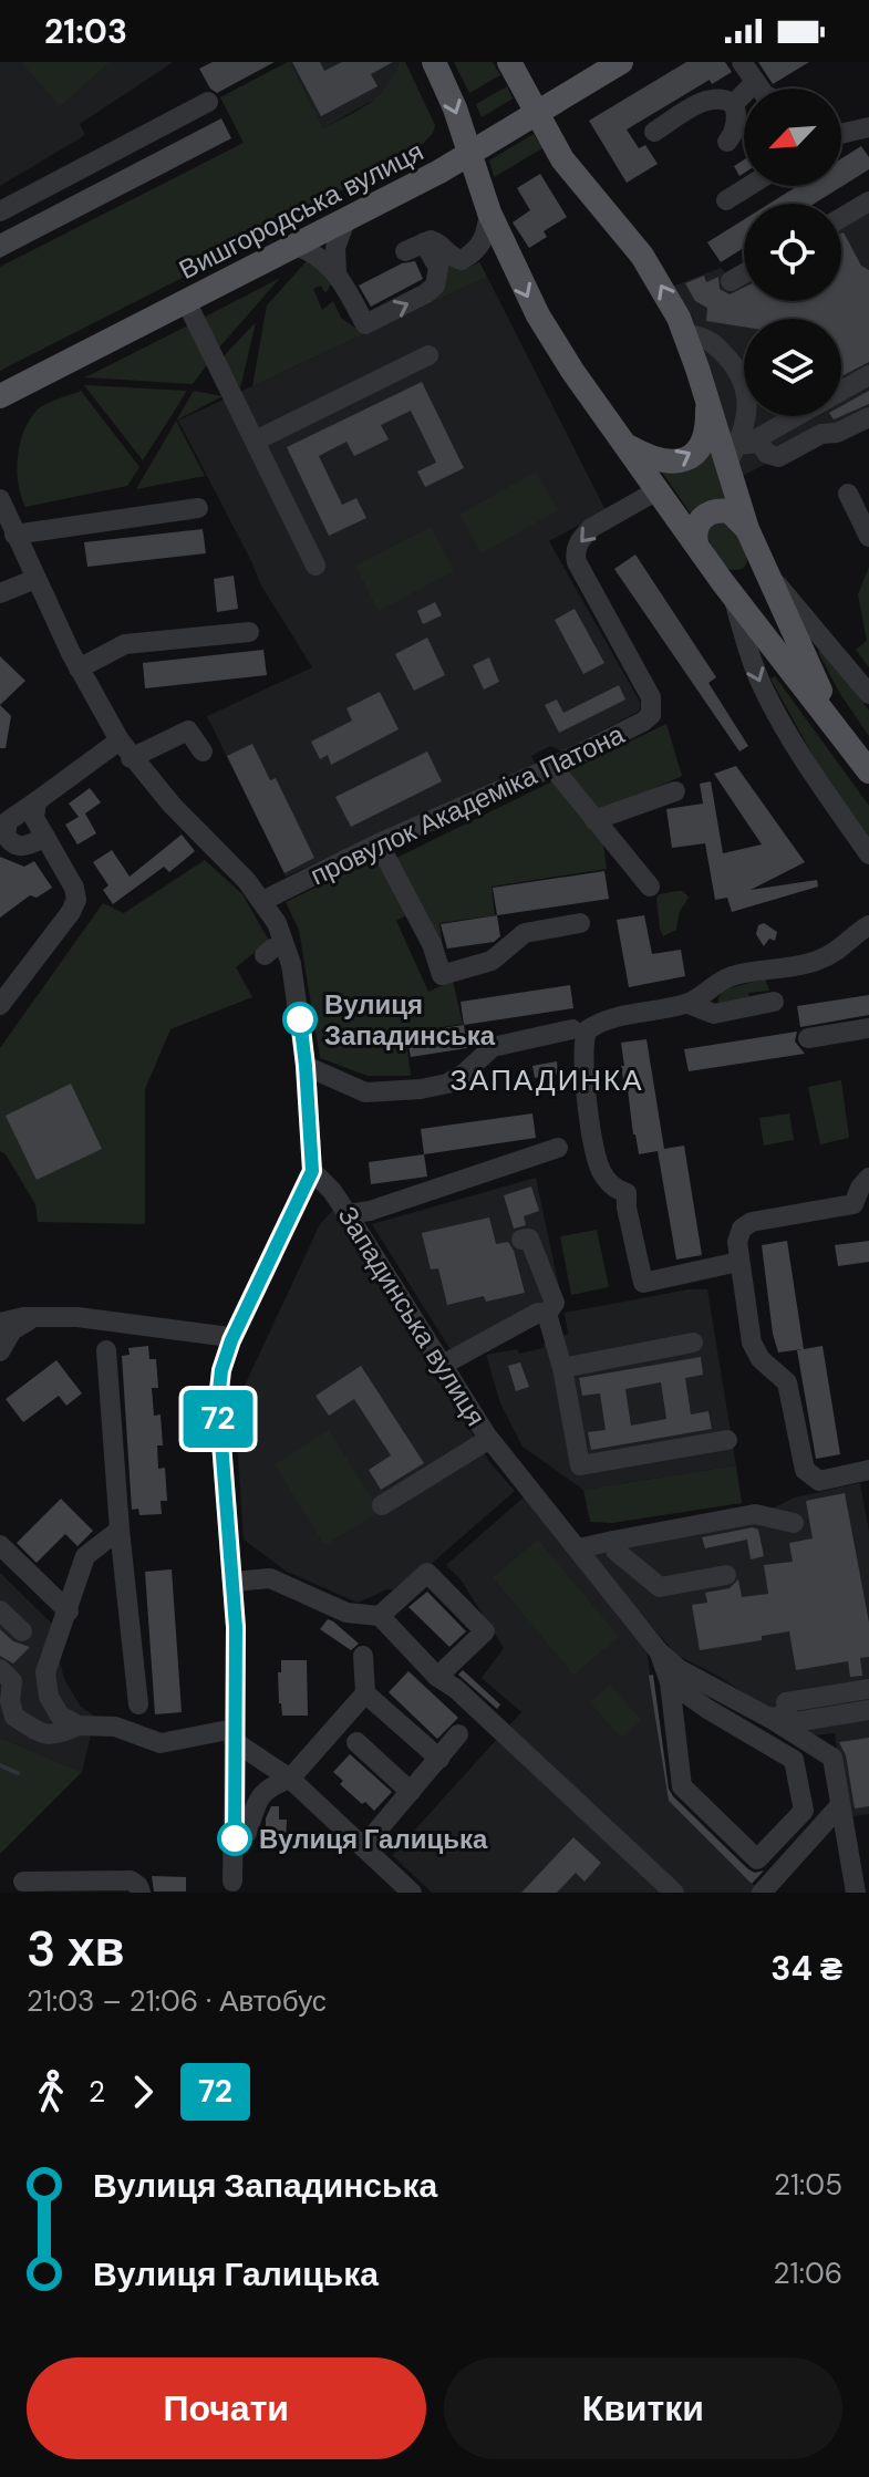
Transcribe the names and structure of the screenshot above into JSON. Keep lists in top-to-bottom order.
{
  "streets": {
    "main road": ["Вишгородська вулиця"],
    "street": ["провулок Академіка Патона", "Западинська вулиця"]
  },
  "districts": ["ЗАПАДИНКА"],
  "places": ["Вулиця Западинська", "Вулиця Галицька"],
  "lines": ["bus line 72"],
  "north": "bottom left",
  "page": {
    "status": "21:03",
    "on_map": "72",
    "heading": ["3 хв", "21:03 – 21:06 · Автобус", "34 ₴"],
    "legs": ["2", "72"],
    "list": [
      {
        "name": "Вулиця Западинська",
        "value": "21:05"
      },
      {
        "name": "Вулиця Галицька",
        "value": "21:06"
      }
    ],
    "buttons": ["Почати", "Квитки"]
  }
}
